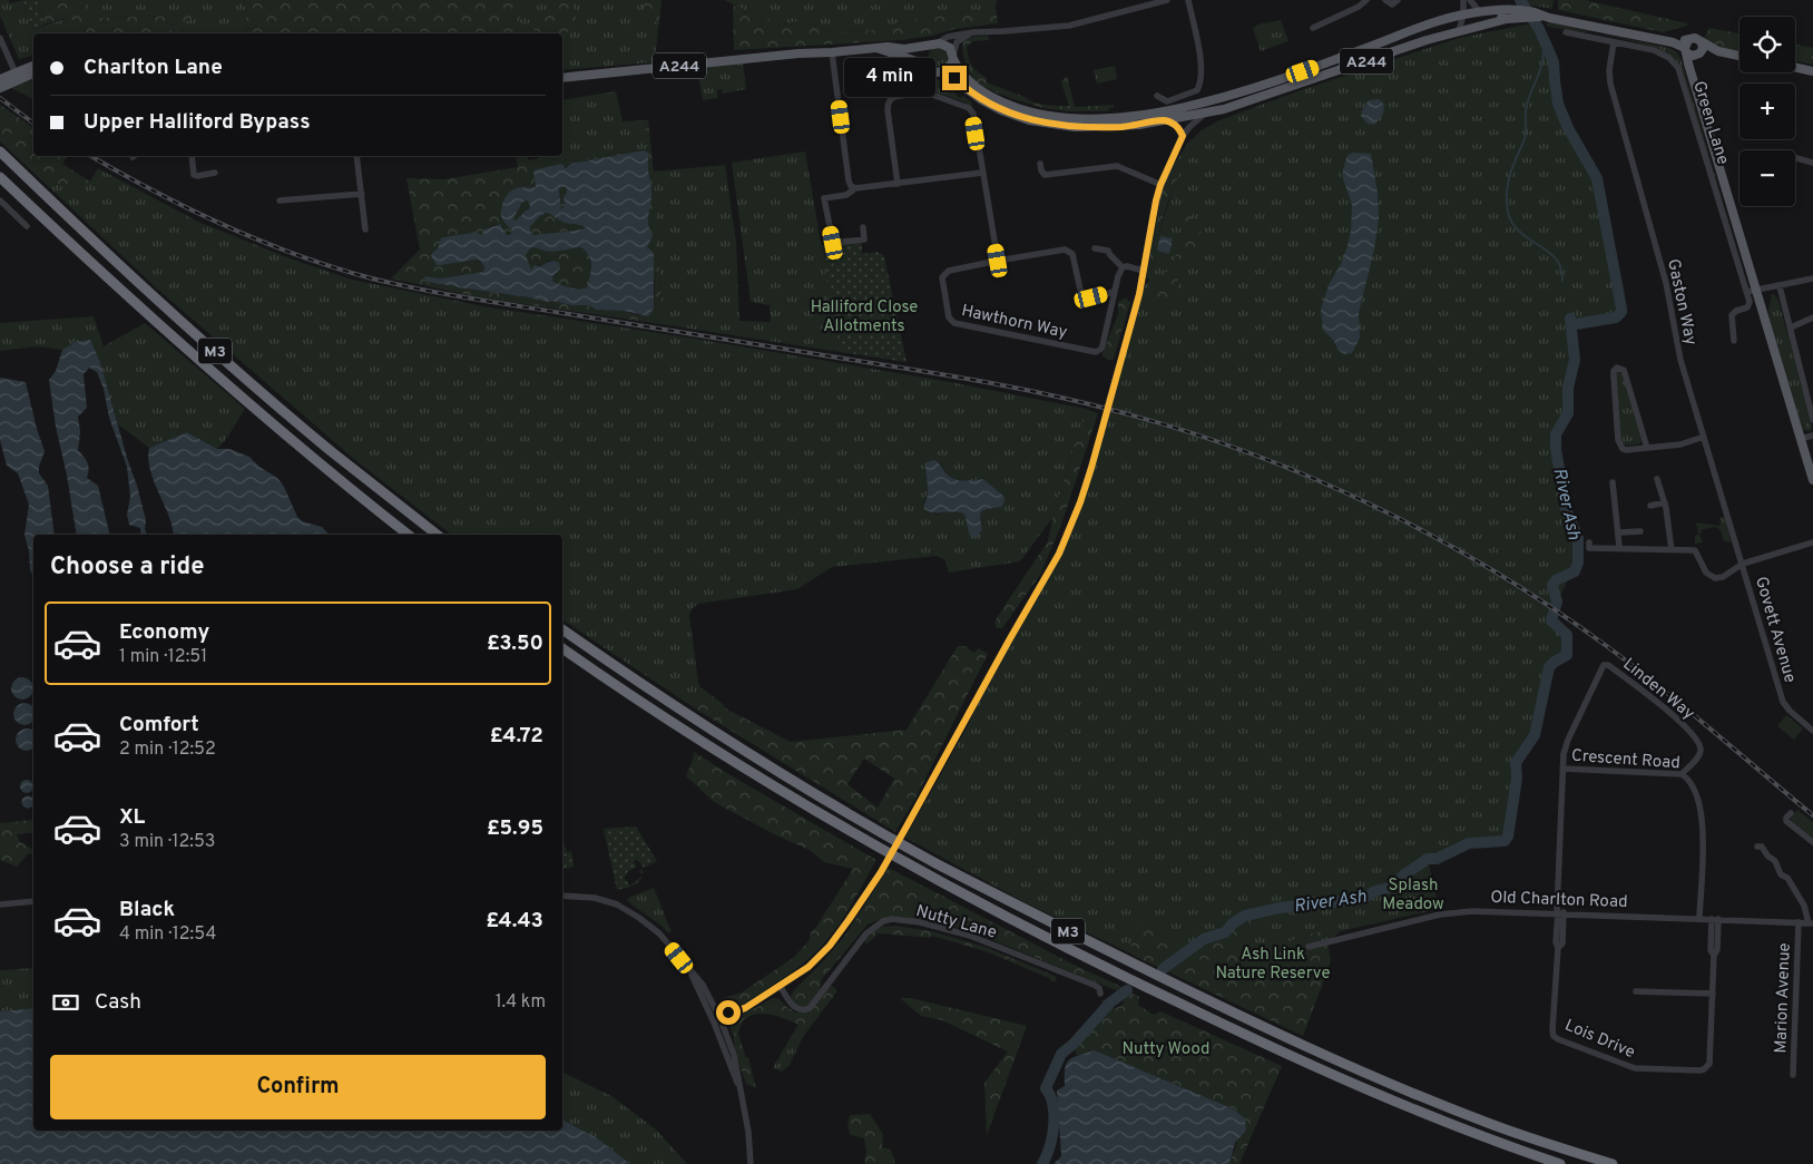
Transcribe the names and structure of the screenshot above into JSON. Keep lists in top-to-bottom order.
{
  "streets": {
    "highway": ["M3"],
    "main road": ["A244", "Green Lane"],
    "street": [
      "Gaston Way",
      "Hawthorn Way",
      "Govett Avenue",
      "Linden Way",
      "Crescent Road",
      "Old Charlton Road",
      "Nutty Lane",
      "Marion Avenue",
      "Lois Drive"
    ]
  },
  "crossings": [
    ["A244", "Green Lane"],
    ["Green Lane", "Gaston Way"],
    ["Gaston Way", "Govett Avenue"],
    ["Linden Way", "Crescent Road"],
    ["Crescent Road", "Old Charlton Road"],
    ["Crescent Road", "Lois Drive"],
    ["Old Charlton Road", "Marion Avenue"],
    ["Old Charlton Road", "Lois Drive"]
  ],
  "water": ["River Ash"],
  "parks": [
    "Halliford Close Allotments",
    "Splash Meadow",
    "Ash Link Nature Reserve",
    "Nutty Wood"
  ],
  "page": {
    "map_buttons": ["+", "−"],
    "banner": ["Charlton Lane", "Upper Halliford Bypass"],
    "bubble": "4 min",
    "heading": "Choose a ride",
    "list": [
      {
        "name": "Economy",
        "note": "1 min · 12:51",
        "value": "£3.50"
      },
      {
        "name": "Comfort",
        "note": "2 min · 12:52",
        "value": "£4.72"
      },
      {
        "name": "XL",
        "note": "3 min · 12:53",
        "value": "£5.95"
      },
      {
        "name": "Black",
        "note": "4 min · 12:54",
        "value": "£4.43"
      }
    ],
    "pay": ["Cash", "1.4 km"],
    "buttons": "Confirm"
  }
}
